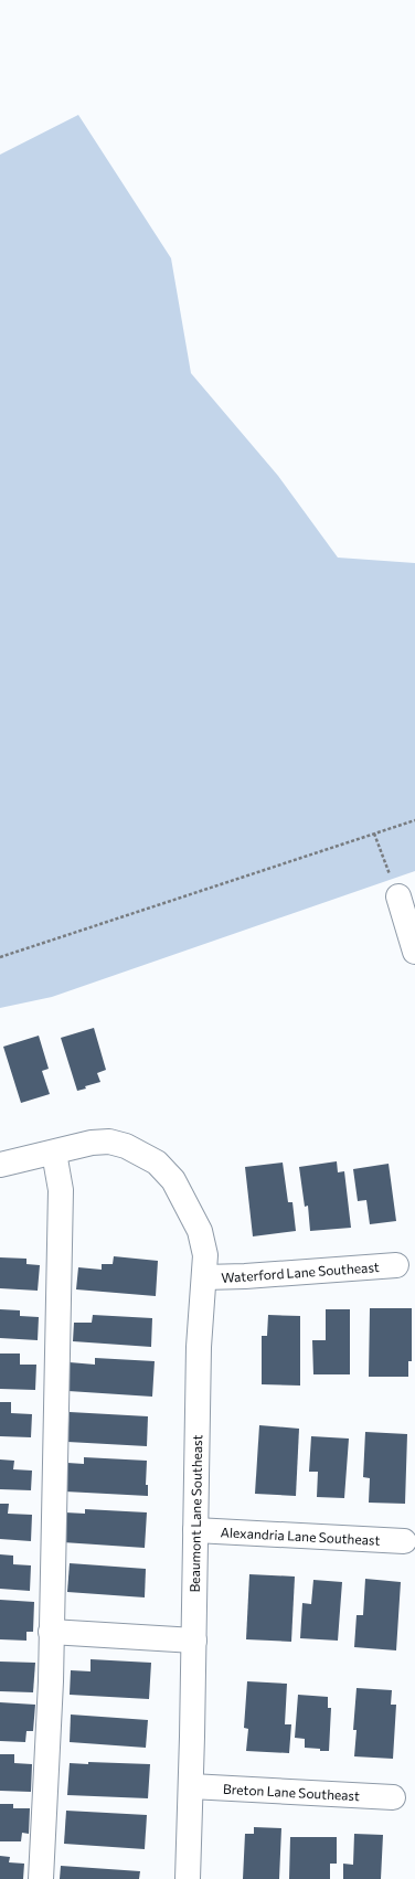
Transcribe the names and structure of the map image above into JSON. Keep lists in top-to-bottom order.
{
  "streets": {
    "street": [
      "Waterford Lane Southeast",
      "Beaumont Lane Southeast",
      "Alexandria Lane Southeast",
      "Breton Lane Southeast"
    ]
  },
  "crossings": [
    ["Waterford Lane Southeast", "Beaumont Lane Southeast"],
    ["Beaumont Lane Southeast", "Alexandria Lane Southeast"],
    ["Beaumont Lane Southeast", "Breton Lane Southeast"]
  ]
}
